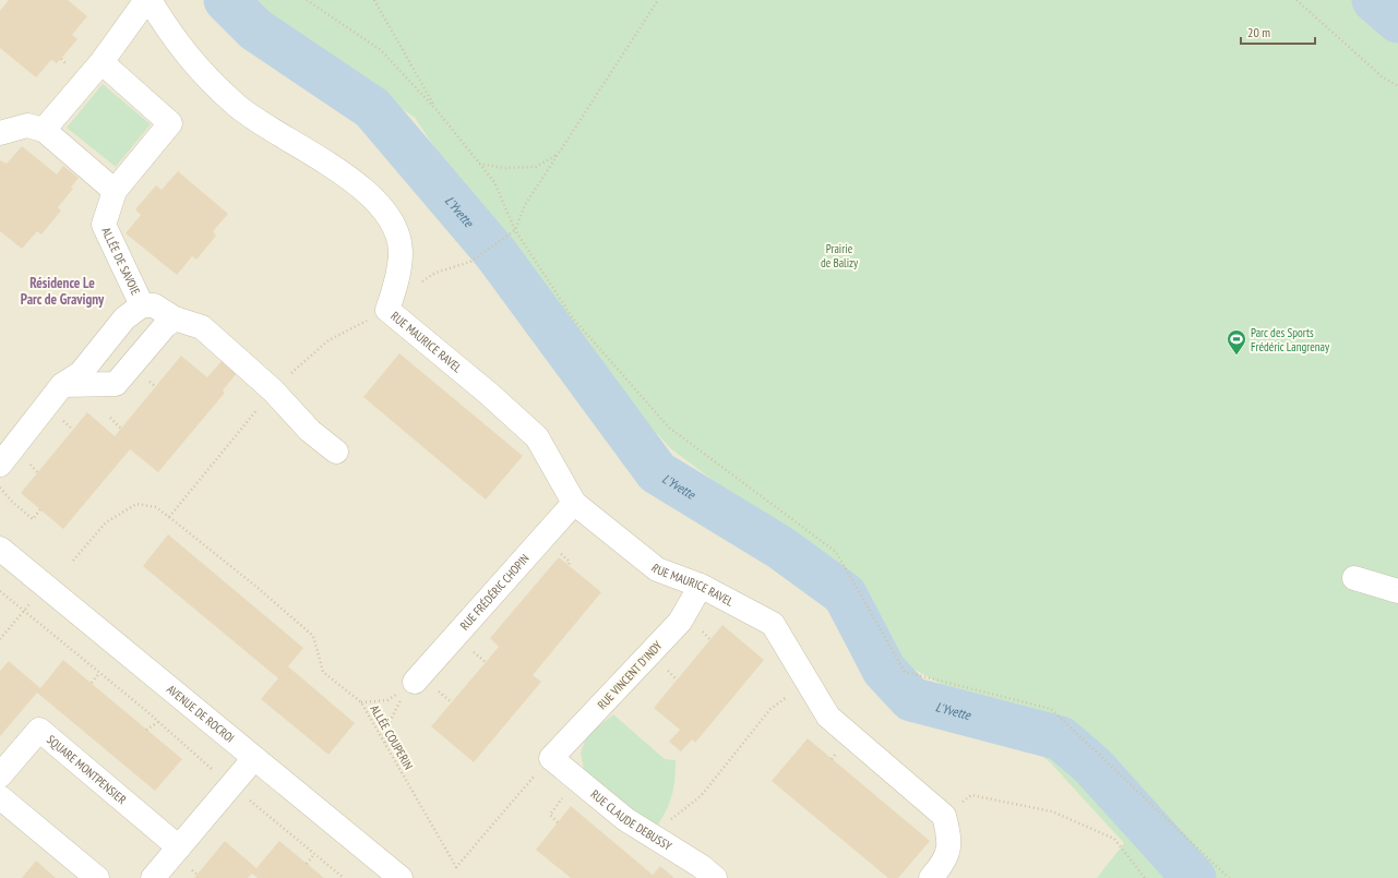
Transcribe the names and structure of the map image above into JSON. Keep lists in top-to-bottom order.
{
  "streets": {
    "street": [
      "ALLÉE DE SAVOIE",
      "RUE MAURICE RAVEL",
      "RUE FRÉDÉRIC CHOPIN",
      "RUE VINCENT D'INDY",
      "AVENUE DE ROCROI",
      "SQUARE MONTPENSIER",
      "RUE CLAUDE DEBUSSY"
    ],
    "path": ["ALLÉE COUPERIN"]
  },
  "crossings": [
    ["RUE MAURICE RAVEL", "RUE FRÉDÉRIC CHOPIN"],
    ["RUE MAURICE RAVEL", "RUE VINCENT D'INDY"],
    ["RUE VINCENT D'INDY", "ALLÉE COUPERIN"],
    ["RUE VINCENT D'INDY", "RUE CLAUDE DEBUSSY"],
    ["ALLÉE COUPERIN", "RUE CLAUDE DEBUSSY"]
  ],
  "districts": ["Résidence Le Parc de Gravigny"],
  "water": ["L'Yvette"],
  "parks": ["Prairie de Balizy"],
  "places": {
    "sports": ["Parc des Sports Frédéric Langrenay"]
  },
  "scale_bar": "20 m"
}
